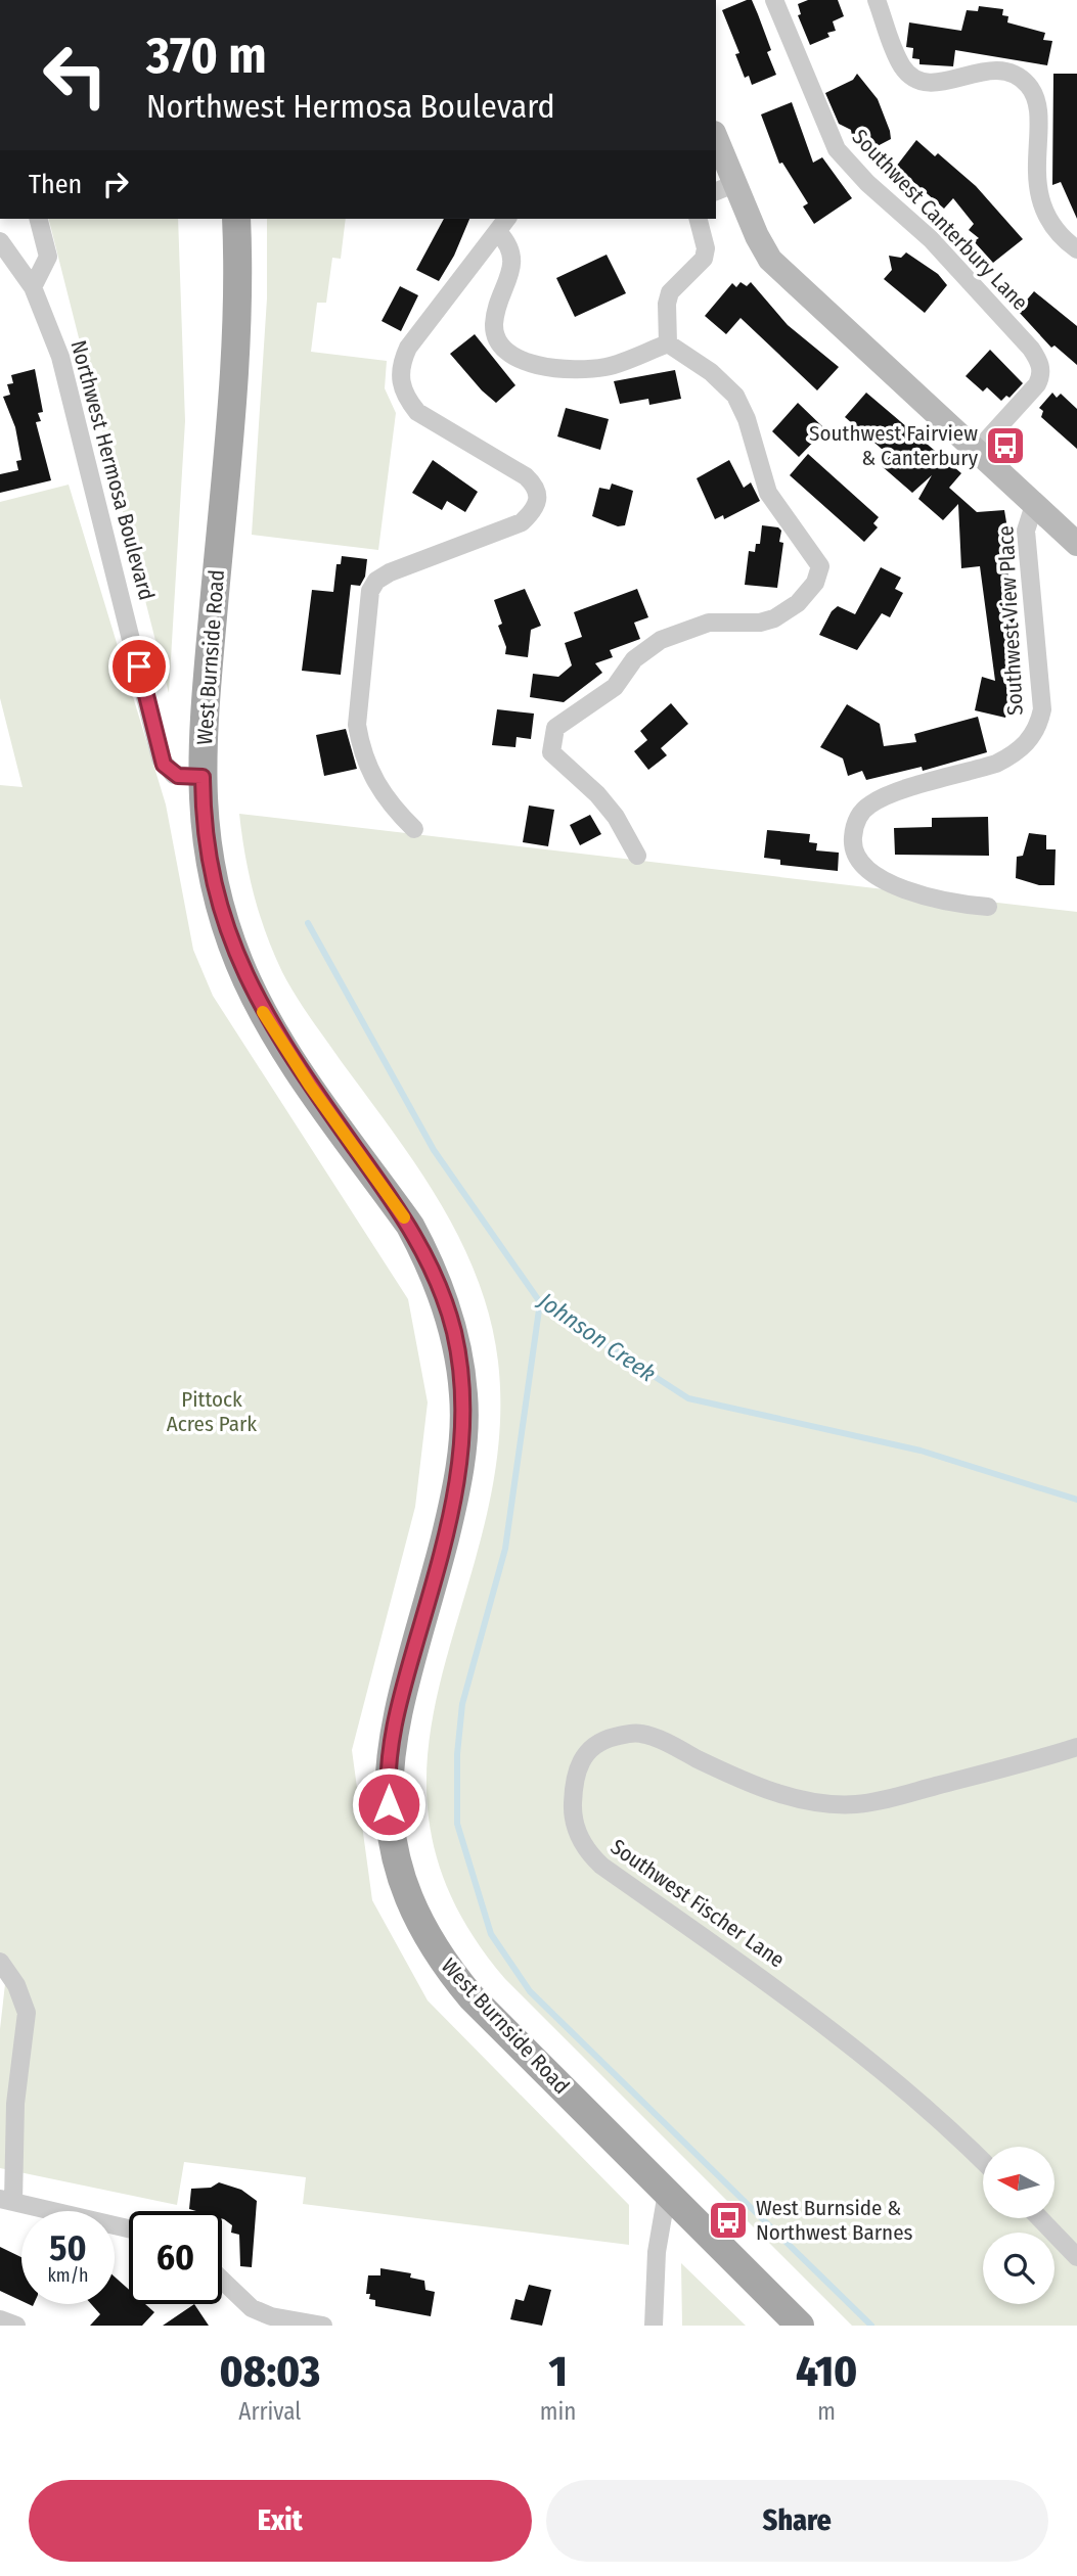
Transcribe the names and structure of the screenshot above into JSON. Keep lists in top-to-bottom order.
{
  "streets": {
    "main road": ["West Burnside Road"],
    "street": [
      "Southwest Canterbury Lane",
      "Northwest Hermosa Boulevard",
      "Southwest View Place",
      "Southwest Fischer Lane"
    ]
  },
  "crossings": [
    ["Northwest Hermosa Boulevard", "West Burnside Road"]
  ],
  "water": ["Johnson Creek"],
  "parks": ["Pittock Acres Park"],
  "places": {
    "bus stop": ["Southwest Fairview & Canterbury", "West Burnside & Northwest Barnes"]
  },
  "north": "left",
  "page": {
    "turn": ["370 m", "Northwest Hermosa Boulevard"],
    "then": "Then",
    "speed": "50 km/h",
    "limit": "60",
    "eta": [
      "08:03",
      "Arrival",
      "1",
      "min",
      "410",
      "m"
    ],
    "buttons": ["Exit", "Share"]
  }
}
